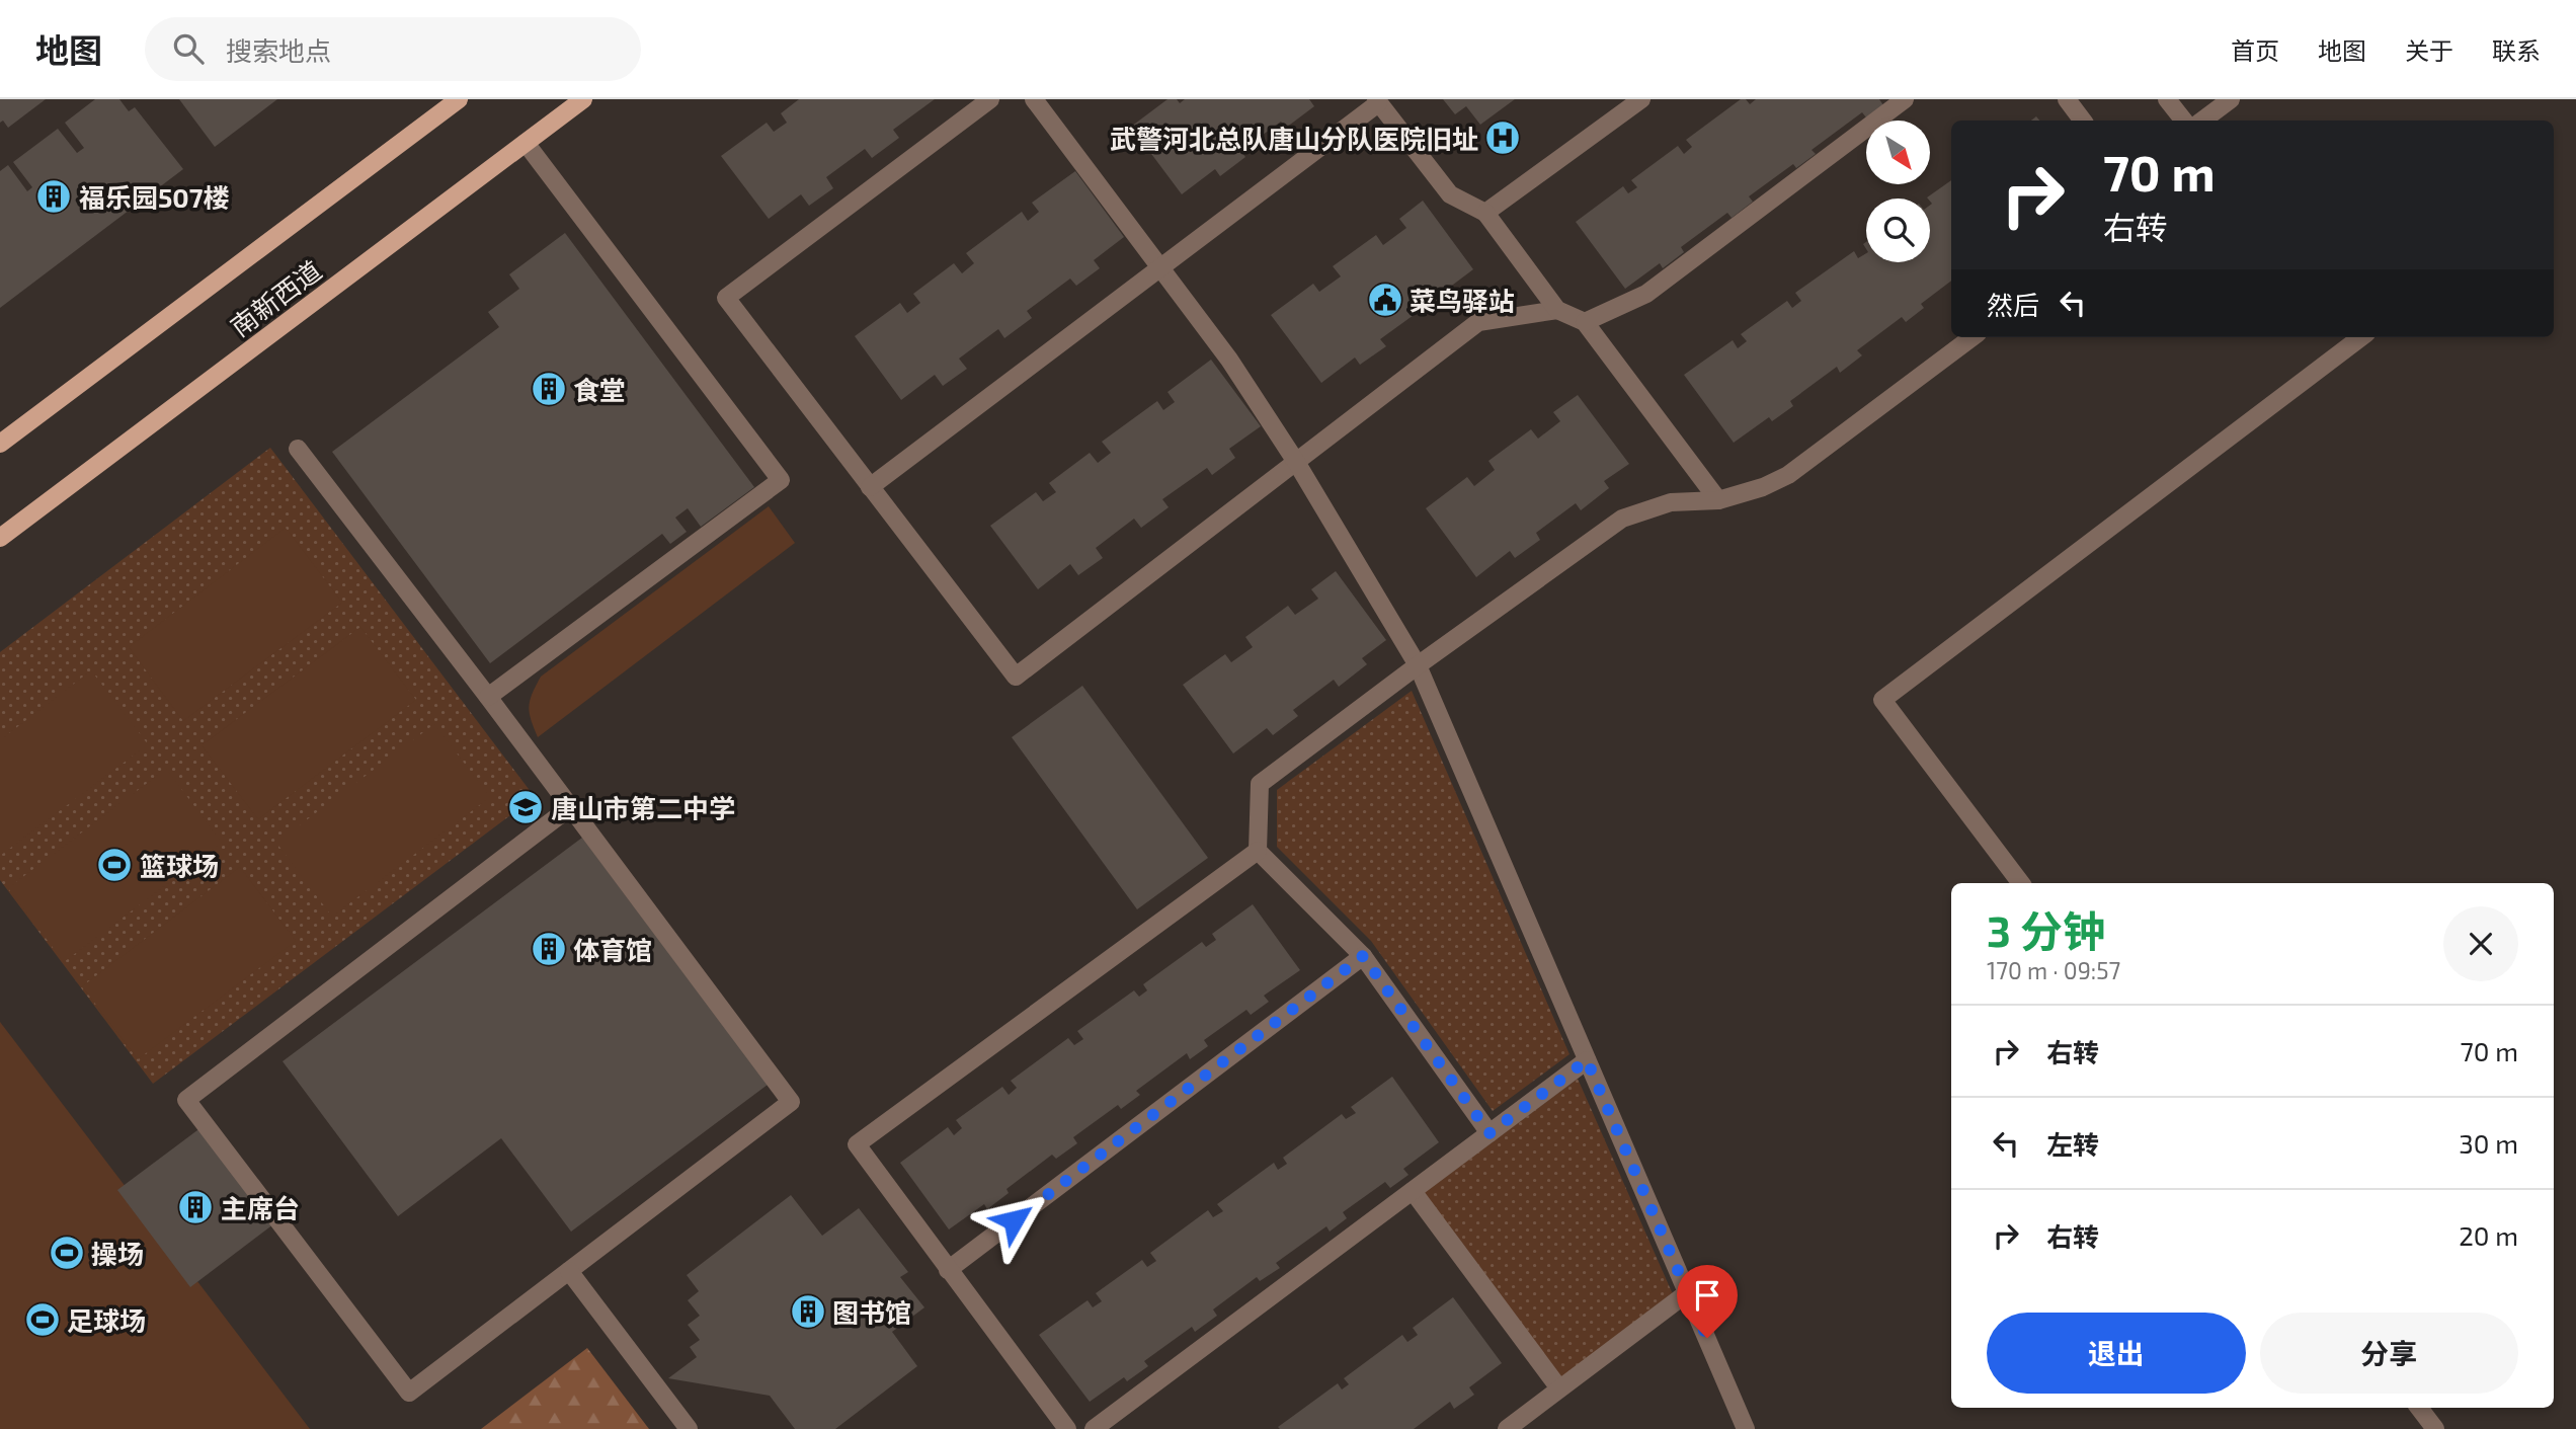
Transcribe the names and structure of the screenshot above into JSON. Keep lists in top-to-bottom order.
{
  "streets": {
    "main road": ["南新西道"]
  },
  "places": {
    "hospital": ["武警河北总队唐山分队医院旧址"],
    "building": [
      "福乐园507楼",
      "食堂",
      "体育馆",
      "主席台",
      "图书馆"
    ],
    "public building": ["菜鸟驿站"],
    "school or university": ["唐山市第二中学"],
    "sports": ["篮球场", "操场", "足球场"]
  },
  "north": "bottom right",
  "page": {
    "header": "地图",
    "search": "搜索地点",
    "nav": [
      "首页",
      "地图",
      "关于",
      "联系"
    ],
    "turn": ["70 m", "右转"],
    "then": "然后",
    "heading": ["3 分钟", "170 m · 09:57"],
    "list": [
      {
        "name": "右转",
        "value": "70 m"
      },
      {
        "name": "左转",
        "value": "30 m"
      },
      {
        "name": "右转",
        "value": "20 m"
      }
    ],
    "buttons": ["退出", "分享"]
  }
}
